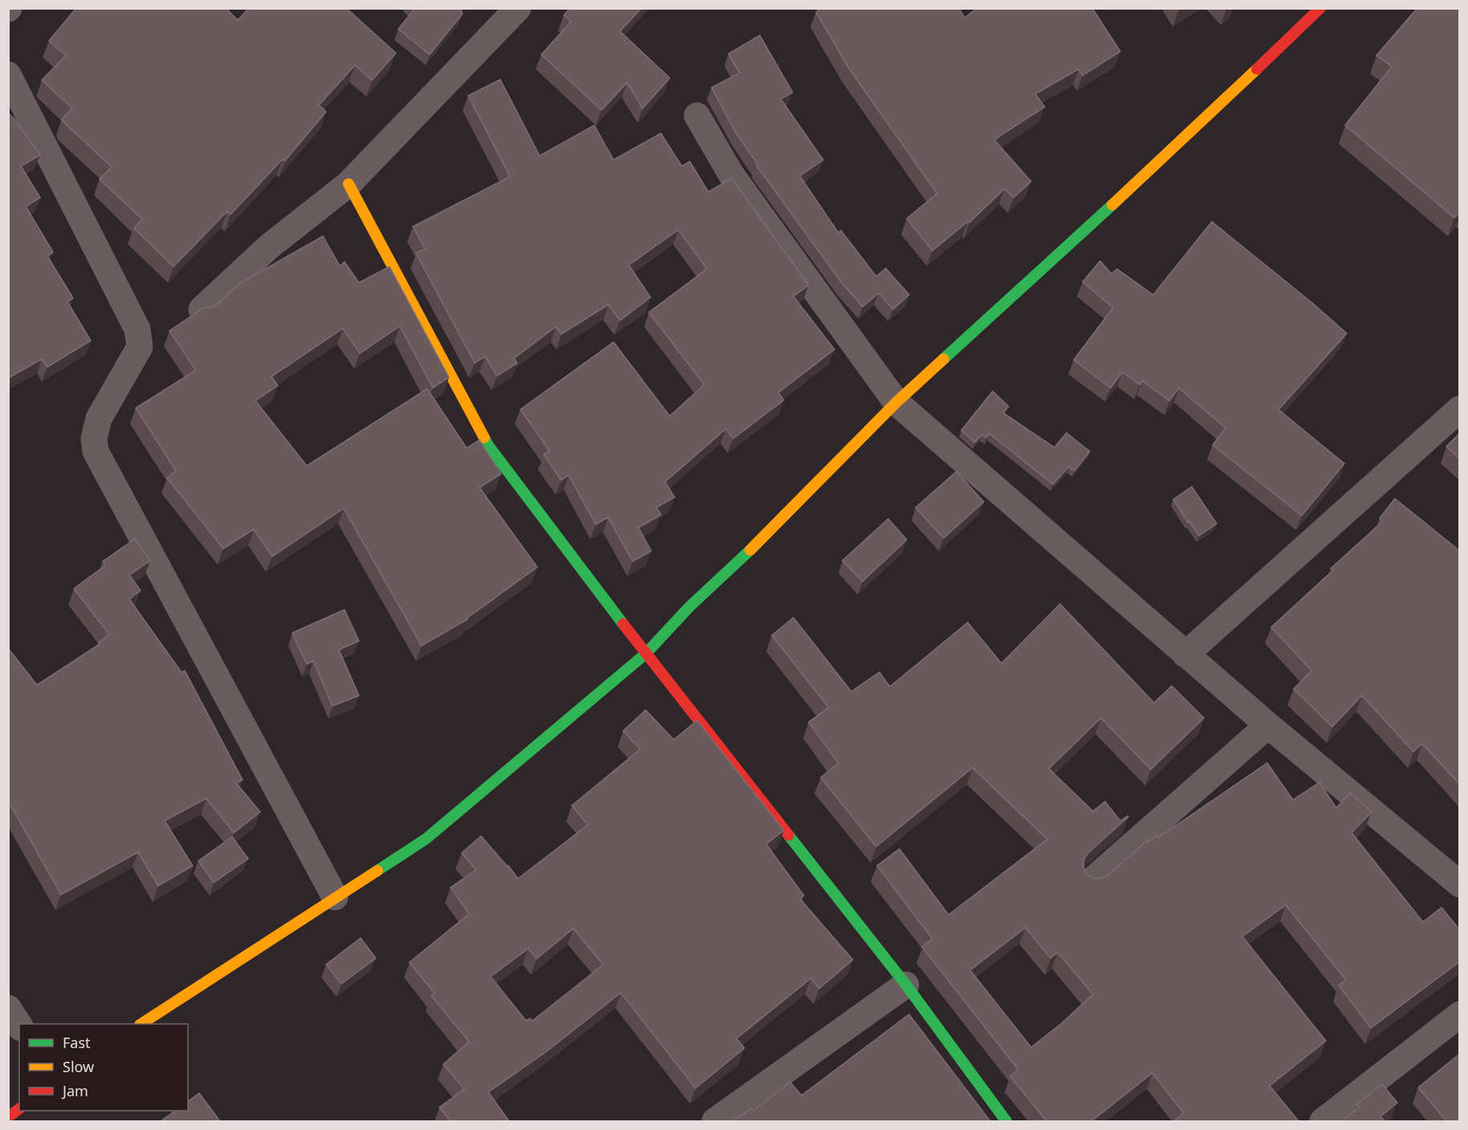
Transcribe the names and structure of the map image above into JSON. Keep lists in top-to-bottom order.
{
  "legend": ["Fast", "Slow", "Jam"]
}
